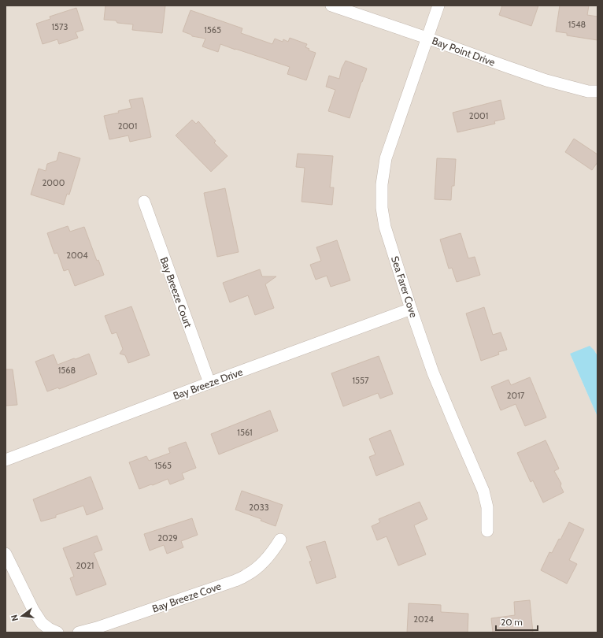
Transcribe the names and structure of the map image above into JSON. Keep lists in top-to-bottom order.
{
  "streets": {
    "street": [
      "Bay Point Drive",
      "Sea Farer Cove",
      "Bay Breeze Court",
      "Bay Breeze Drive",
      "Bay Breeze Cove"
    ]
  },
  "crossings": [
    ["Bay Point Drive", "Sea Farer Cove"],
    ["Sea Farer Cove", "Bay Breeze Drive"],
    ["Bay Breeze Court", "Bay Breeze Drive"]
  ],
  "house_numbers": [
    "1548",
    "1573",
    "1565",
    "2001",
    "2001",
    "2000",
    "2004",
    "1568",
    "1557",
    "2017",
    "1561",
    "1565",
    "2033",
    "2029",
    "2021",
    "2024"
  ],
  "scale_bar": "20 m",
  "north": "left"
}
